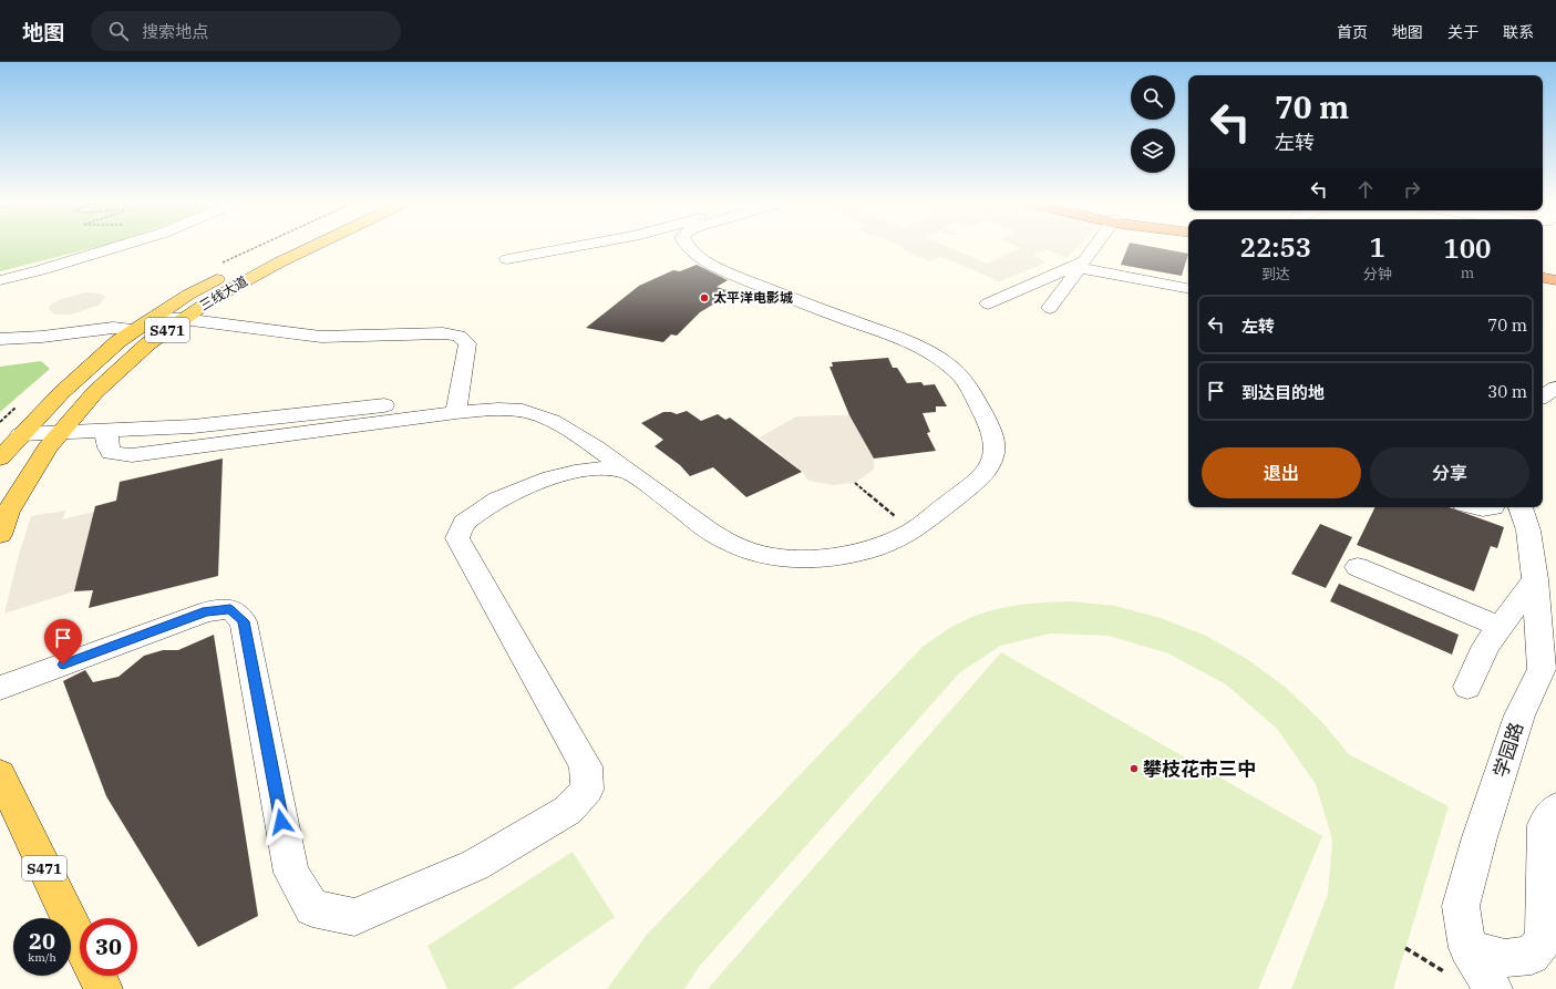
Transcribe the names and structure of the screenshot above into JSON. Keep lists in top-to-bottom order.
{
  "streets": {
    "main road": ["三线大道", "S471"],
    "street": ["学园路"]
  },
  "places": ["太平洋电影城", "攀枝花市三中"],
  "page": {
    "header": "地图",
    "search": "搜索地点",
    "nav": [
      "首页",
      "地图",
      "关于",
      "联系"
    ],
    "turn": ["70 m", "左转"],
    "eta": [
      "22:53",
      "到达",
      "1",
      "分钟",
      "100",
      "m"
    ],
    "list": [
      {
        "name": "左转",
        "value": "70 m"
      },
      {
        "name": "到达目的地",
        "value": "30 m"
      }
    ],
    "buttons": ["退出", "分享"],
    "speed": "20 km/h",
    "limit": "30"
  }
}
